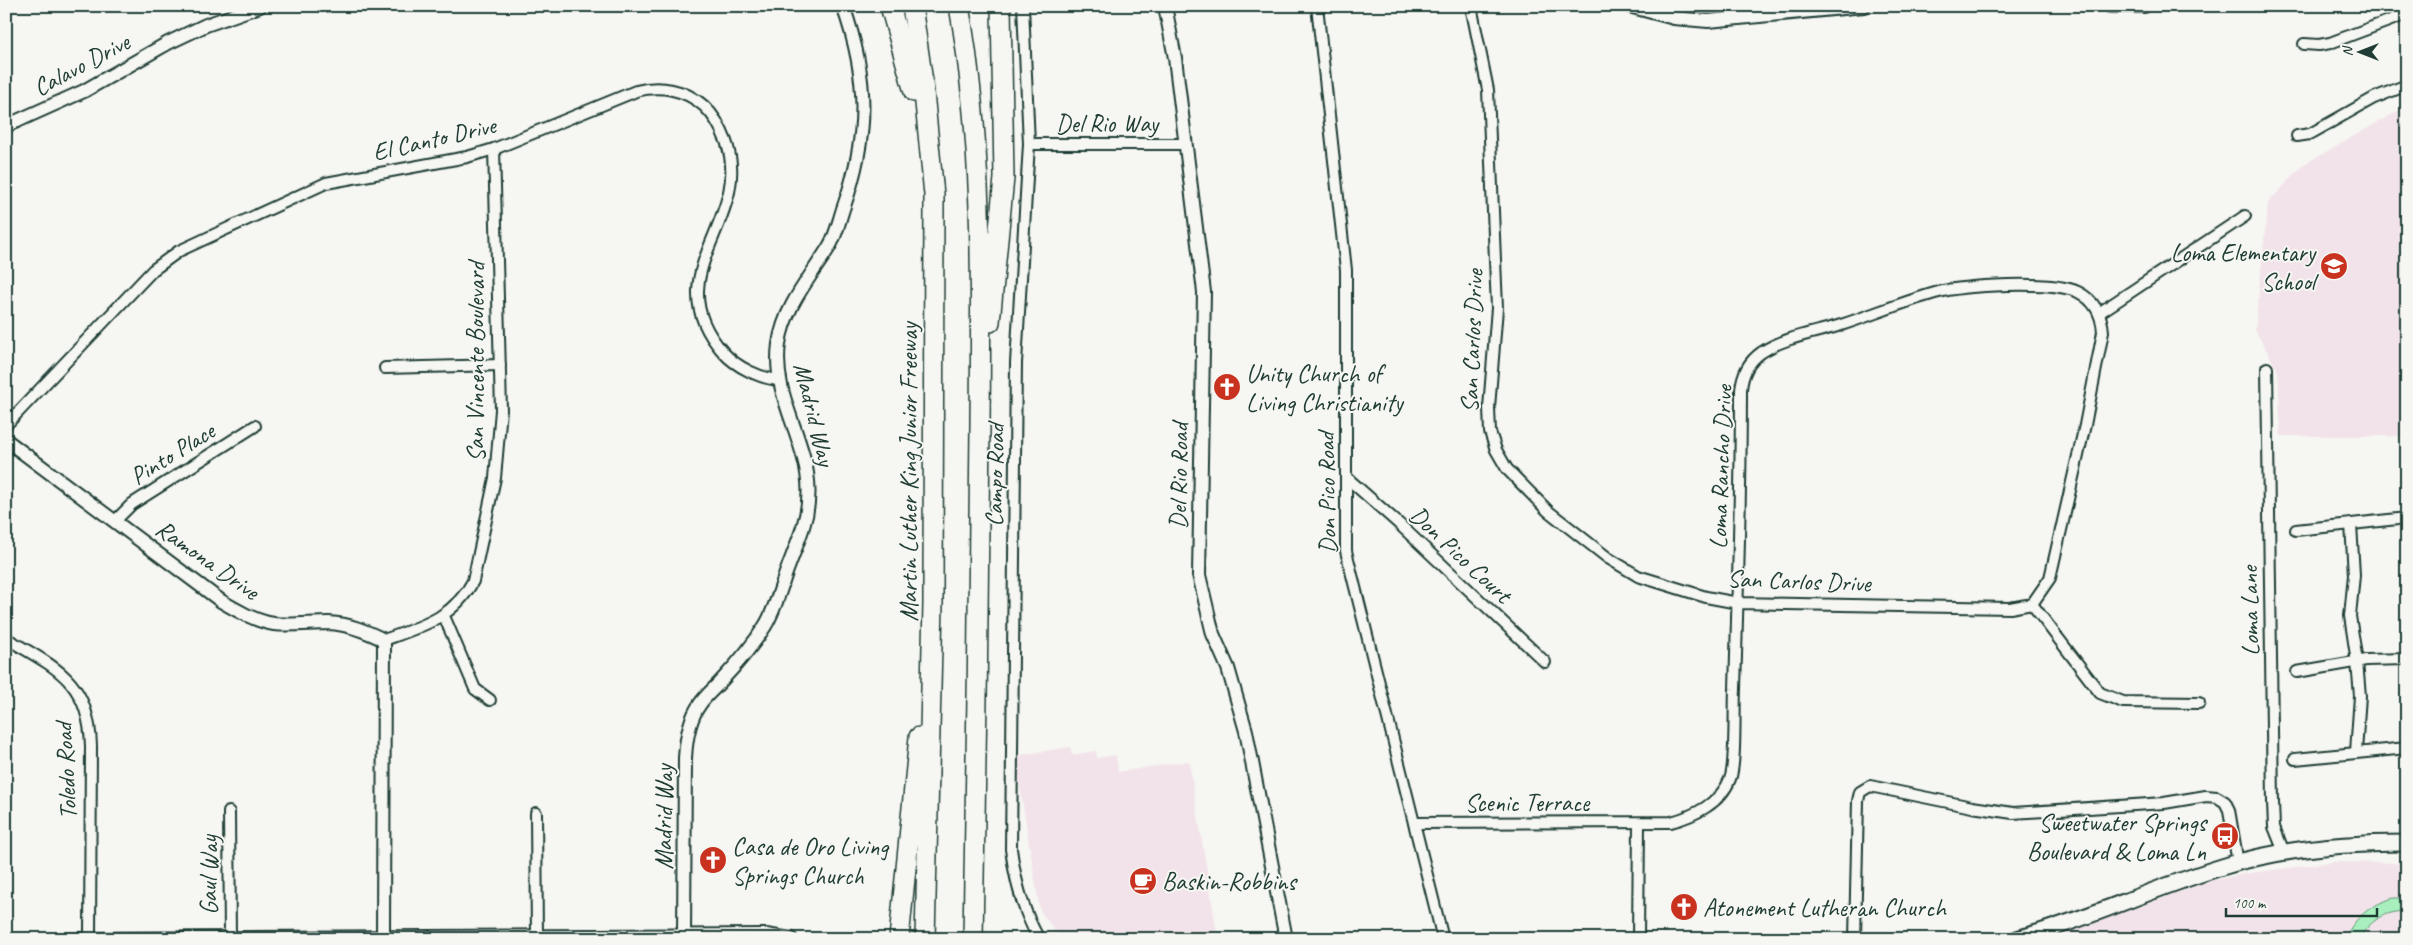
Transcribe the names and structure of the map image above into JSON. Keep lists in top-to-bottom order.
{
  "streets": {
    "highway": ["Martin Luther King Junior Freeway"],
    "street": [
      "Calavo Drive",
      "Del Rio Way",
      "El Canto Drive",
      "San Carlos Drive",
      "San Vincente Boulevard",
      "Madrid Way",
      "Pinto Place",
      "Loma Rancho Drive",
      "Campo Road",
      "Del Rio Road",
      "Don Pico Road",
      "Don Pico Court",
      "Ramona Drive",
      "Loma Lane",
      "Toledo Road",
      "Scenic Terrace",
      "Gaul Way"
    ]
  },
  "crossings": [
    ["Del Rio Way", "Campo Road"],
    ["Del Rio Way", "Del Rio Road"],
    ["El Canto Drive", "San Vincente Boulevard"],
    ["El Canto Drive", "Madrid Way"],
    ["San Carlos Drive", "Loma Rancho Drive"],
    ["San Vincente Boulevard", "Ramona Drive"],
    ["Pinto Place", "Ramona Drive"],
    ["Loma Rancho Drive", "Scenic Terrace"],
    ["Don Pico Road", "Don Pico Court"],
    ["Don Pico Road", "Scenic Terrace"]
  ],
  "places": {
    "school or university": ["Loma Elementary School"],
    "church": ["Unity Church of Living Christianity", "Casa de Oro Living Springs Church", "Atonement Lutheran Church"],
    "bus stop": ["Sweetwater Springs Boulevard & Loma Ln"],
    "cafe": ["Baskin-Robbins"]
  },
  "scale_bar": "100 m",
  "north": "left"
}
